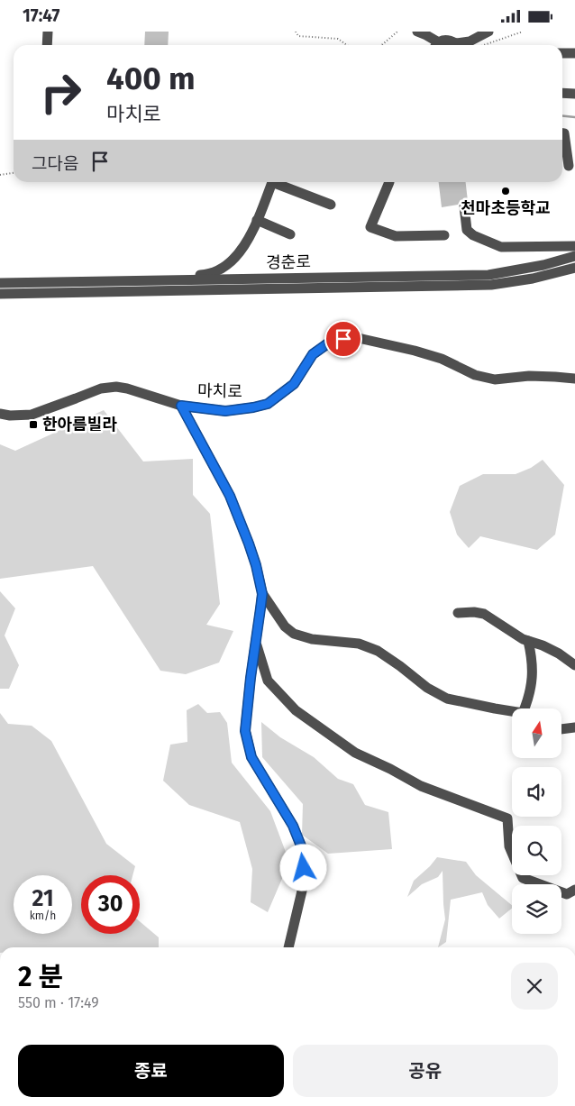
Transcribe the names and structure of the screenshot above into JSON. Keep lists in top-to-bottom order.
{
  "streets": {
    "street": ["경춘로", "마치로"]
  },
  "places": {
    "other": ["천마초등학교"],
    "transit": ["한아름빌라"]
  },
  "north": "top",
  "page": {
    "status": "17:47",
    "turn": ["400 m", "마치로"],
    "then": "그다음",
    "speed": "21 km/h",
    "limit": "30",
    "heading": ["2 분", "550 m · 17:49"],
    "buttons": ["종료", "공유"]
  }
}
